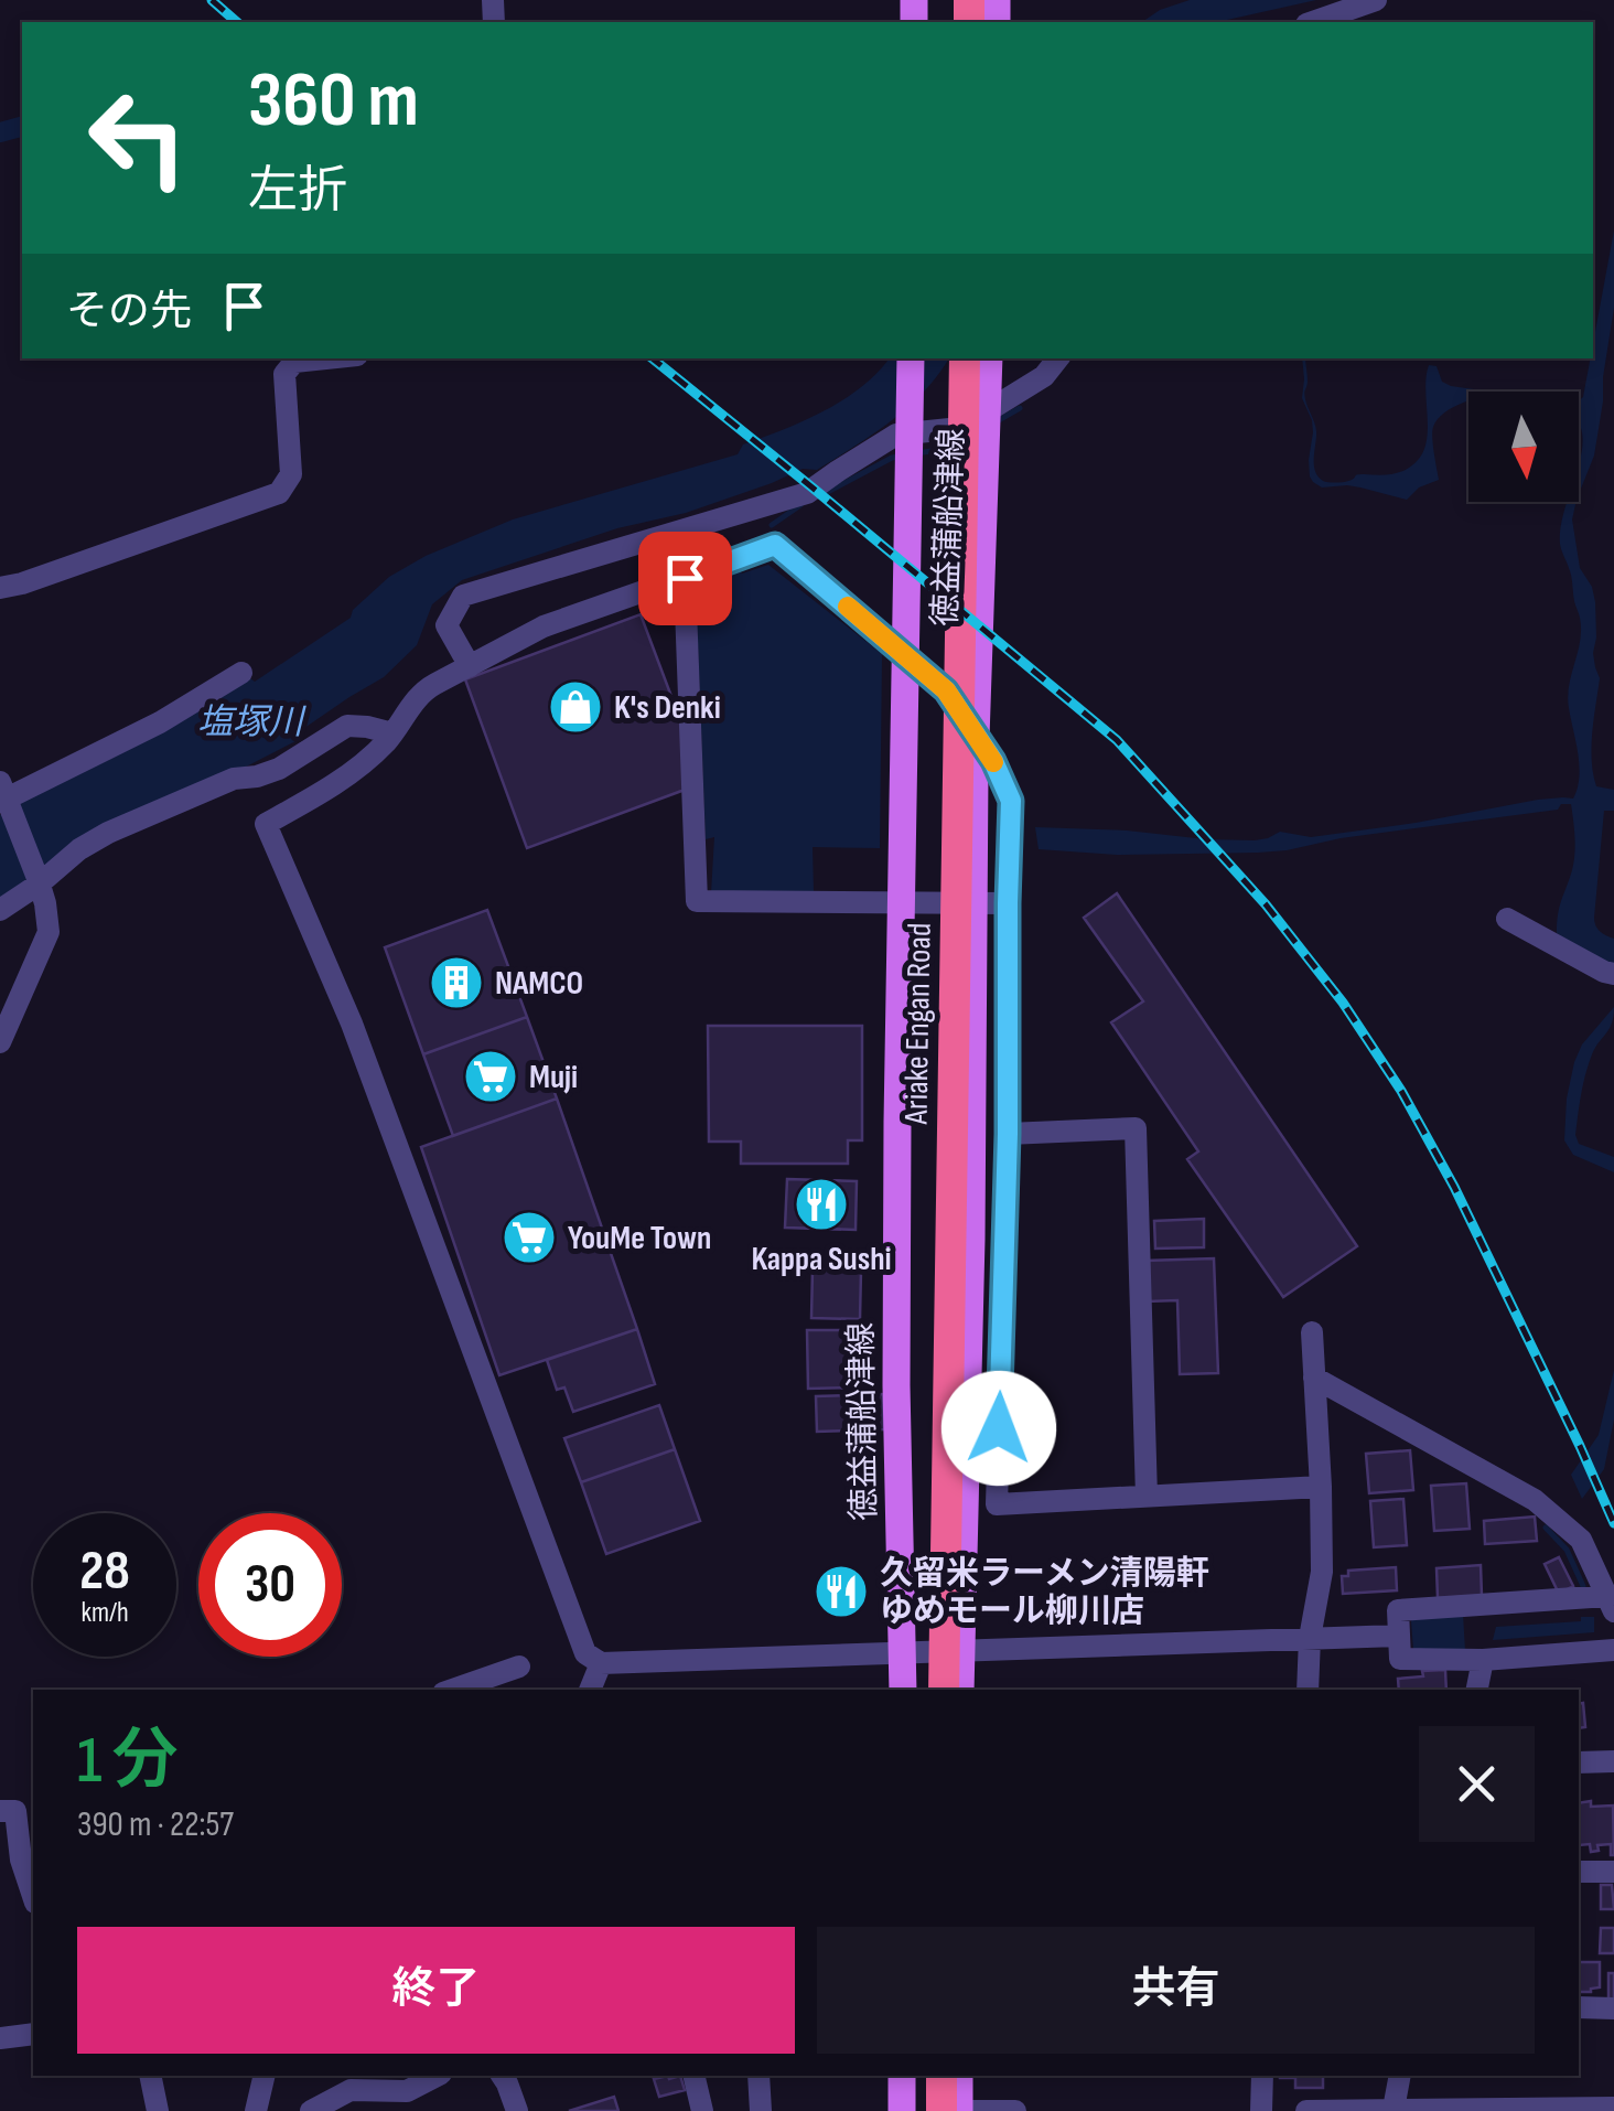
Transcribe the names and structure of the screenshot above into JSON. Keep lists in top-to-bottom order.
{
  "streets": {
    "highway": ["Ariake Engan Road"],
    "main road": ["徳益蒲船津線"]
  },
  "water": ["塩塚川"],
  "places": {
    "shop": ["K's Denki"],
    "building": ["NAMCO"],
    "supermarket": ["Muji", "YouMe Town"],
    "restaurant": ["Kappa Sushi", "久留米ラーメン清陽軒 ゆめモール柳川店"]
  },
  "north": "bottom",
  "page": {
    "turn": ["360 m", "左折"],
    "then": "その先",
    "speed": "28 km/h",
    "limit": "30",
    "heading": ["1 分", "390 m · 22:57"],
    "buttons": ["終了", "共有"]
  }
}
